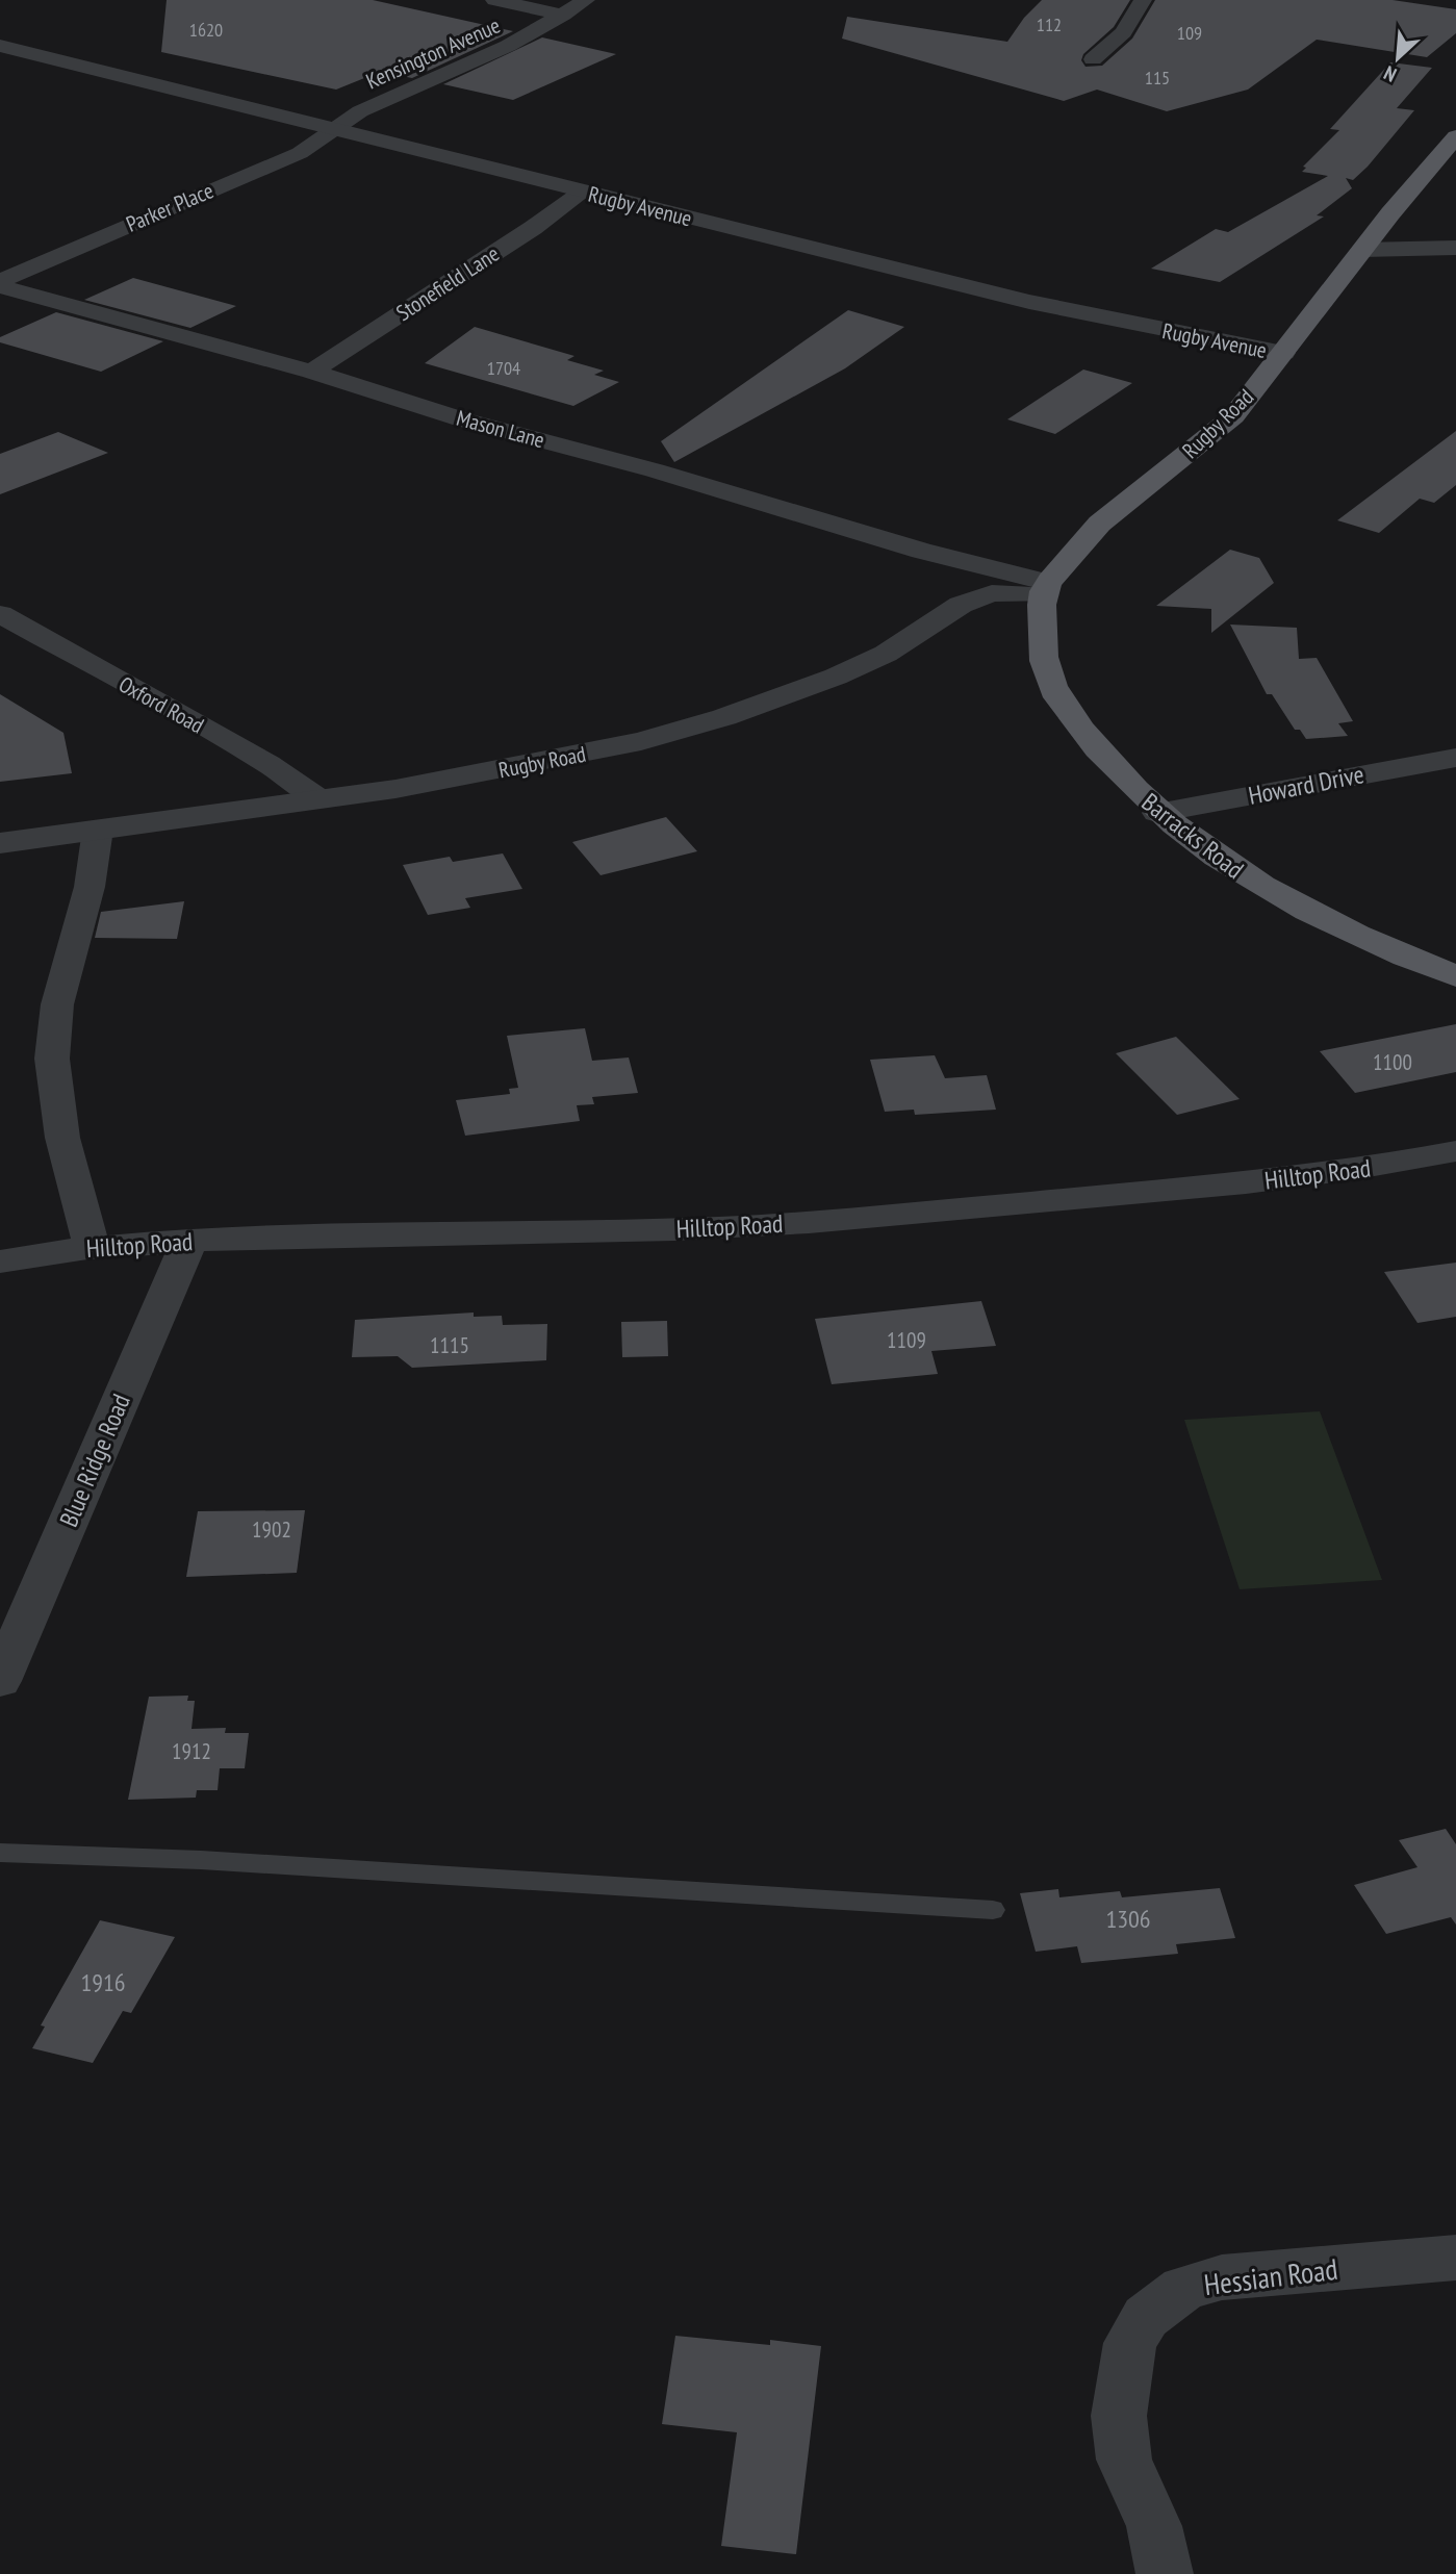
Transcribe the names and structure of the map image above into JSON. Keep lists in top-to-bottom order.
{
  "streets": {
    "main road": ["Rugby Road", "Barracks Road"],
    "street": [
      "Kensington Avenue",
      "Rugby Avenue",
      "Parker Place",
      "Stonefield Lane",
      "Mason Lane",
      "Oxford Road",
      "Howard Drive",
      "Hilltop Road",
      "Blue Ridge Road",
      "Hessian Road"
    ]
  },
  "crossings": [
    ["Kensington Avenue", "Rugby Avenue"],
    ["Kensington Avenue", "Parker Place"],
    ["Rugby Avenue", "Parker Place"],
    ["Rugby Avenue", "Stonefield Lane"],
    ["Rugby Avenue", "Rugby Road"],
    ["Parker Place", "Mason Lane"],
    ["Stonefield Lane", "Mason Lane"],
    ["Rugby Road", "Mason Lane"],
    ["Rugby Road", "Oxford Road"],
    ["Rugby Road", "Barracks Road"],
    ["Mason Lane", "Barracks Road"],
    ["Howard Drive", "Barracks Road"],
    ["Hilltop Road", "Blue Ridge Road"]
  ],
  "house_numbers": [
    "112",
    "1620",
    "109",
    "115",
    "1704",
    "1100",
    "1109",
    "1115",
    "1902",
    "1912",
    "1306",
    "1916"
  ],
  "north": "bottom left"
}
